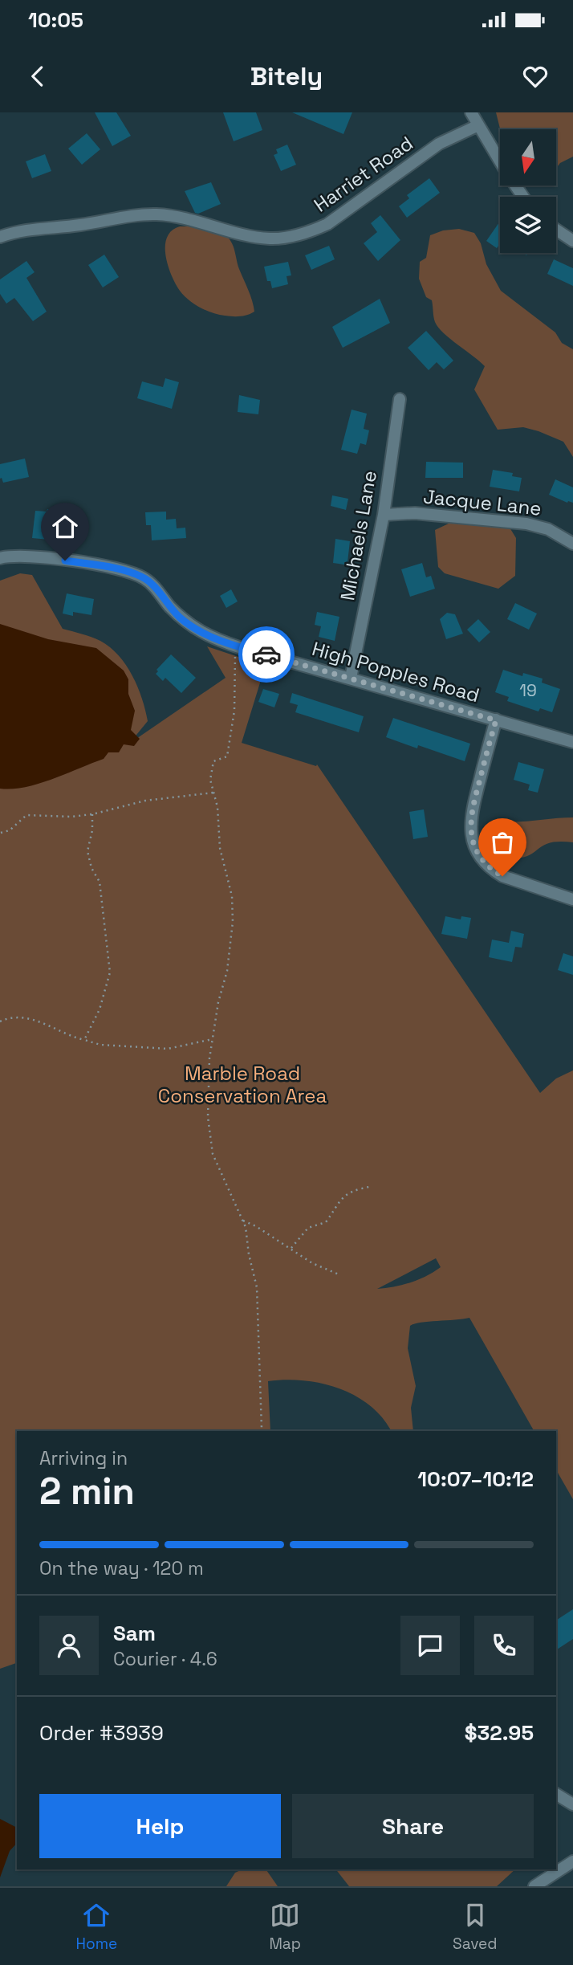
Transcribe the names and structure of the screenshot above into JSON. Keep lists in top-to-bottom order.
{
  "streets": {
    "street": [
      "Harriet Road",
      "Jacque Lane",
      "Michaels Lane",
      "High Popples Road"
    ]
  },
  "crossings": [
    ["Jacque Lane", "Michaels Lane"],
    ["Michaels Lane", "High Popples Road"]
  ],
  "parks": ["Marble Road Conservation Area"],
  "house_numbers": ["19"],
  "north": "bottom",
  "page": {
    "status": "10:05",
    "header": "Bitely",
    "heading": ["2 min", "Arriving in", "10:07–10:12"],
    "panel": [
      "Sam",
      "Courier · 4.6",
      "Order #3939",
      "$32.95"
    ],
    "bar": "On the way · 120 m",
    "buttons": ["Help", "Share"],
    "tabs": ["Home", "Map", "Saved"]
  }
}
